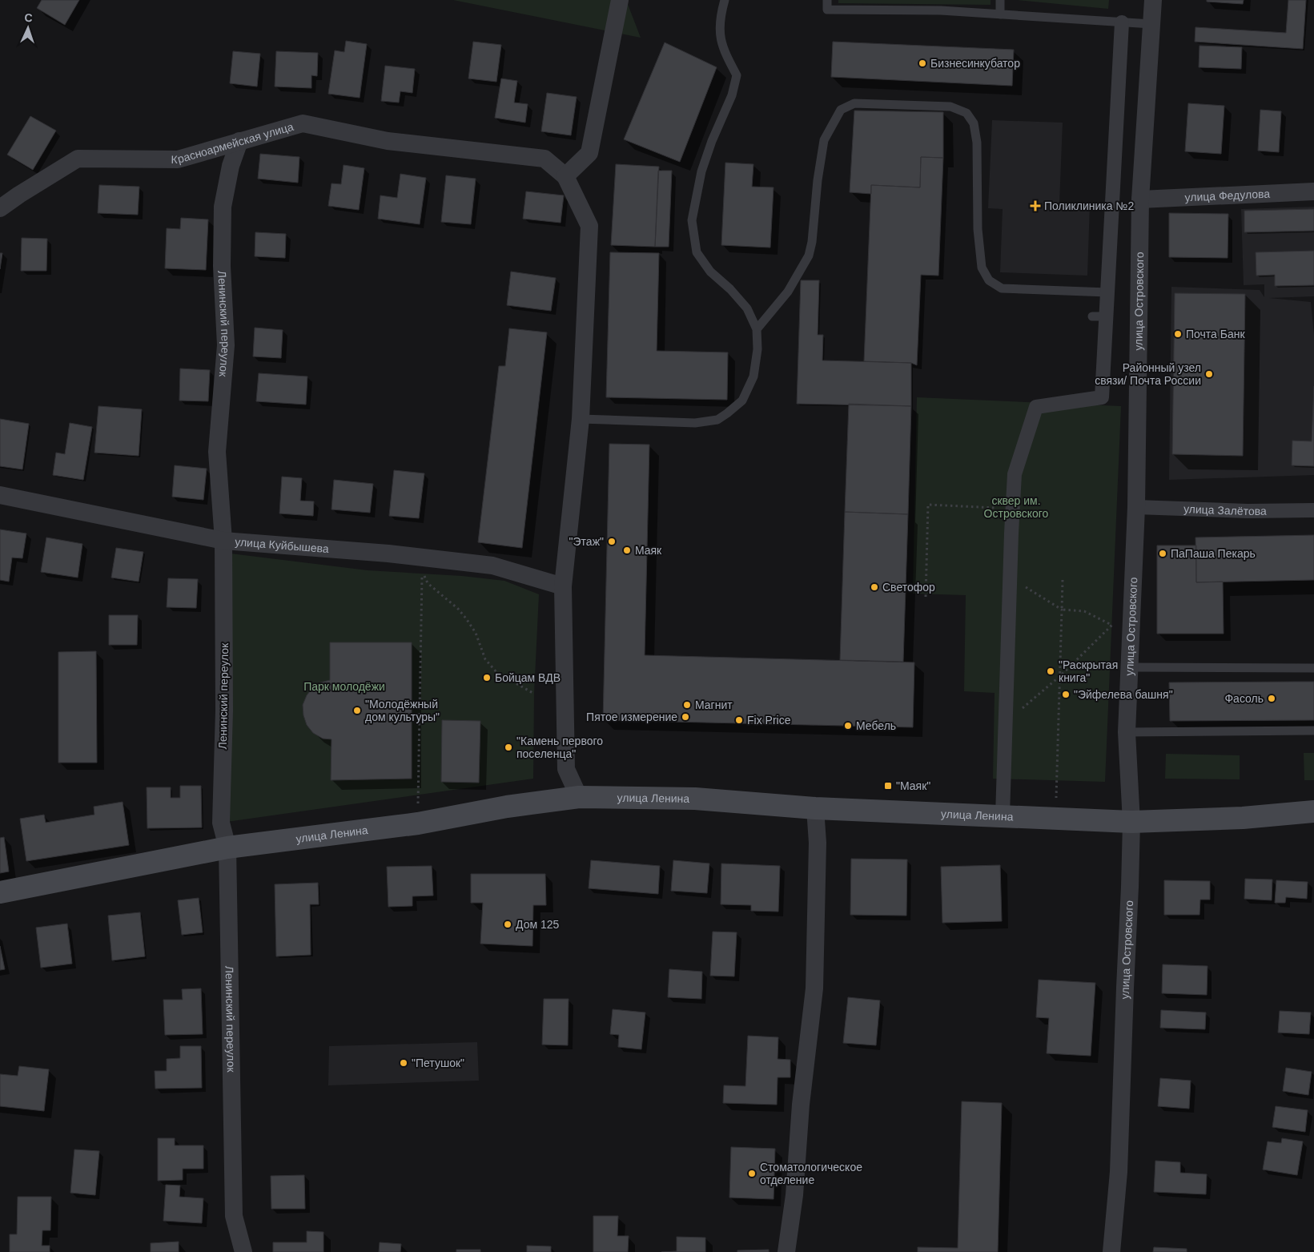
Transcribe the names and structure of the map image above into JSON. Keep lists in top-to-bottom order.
{
  "streets": {
    "main road": ["улица Ленина"],
    "street": [
      "Красноармейская улица",
      "улица Федулова",
      "улица Островского",
      "Ленинский переулок",
      "улица Залётова",
      "улица Куйбышева"
    ]
  },
  "crossings": [
    ["Красноармейская улица", "Ленинский переулок"],
    ["улица Федулова", "улица Островского"],
    ["улица Островского", "улица Залётова"],
    ["улица Островского", "улица Ленина"],
    ["Ленинский переулок", "улица Куйбышева"],
    ["Ленинский переулок", "улица Ленина"]
  ],
  "parks": ["сквер им. Островского", "Парк молодёжи"],
  "places": {
    "other": [
      "Бизнесинкубатор",
      "Почта Банк",
      "Районный узел связи/ Почта России",
      "\"Этаж\"",
      "Maяк",
      "ПаПаша Пекарь",
      "Светофор",
      "\"Раскрытая книга\"",
      "Бойцам ВДВ",
      "\"Эйфелева башня\"",
      "Фасоль",
      "Магнит",
      "\"Молодёжный дом культуры\"",
      "Пятое измерение",
      "Fix Price",
      "Мебель",
      "\"Камень первого поселенца\"",
      "Дом 125",
      "\"Петушок\"",
      "Стоматологическое отделение"
    ],
    "health": ["Поликлиника №2"],
    "transit": ["\"Маяк\""]
  },
  "north": "top"
}
